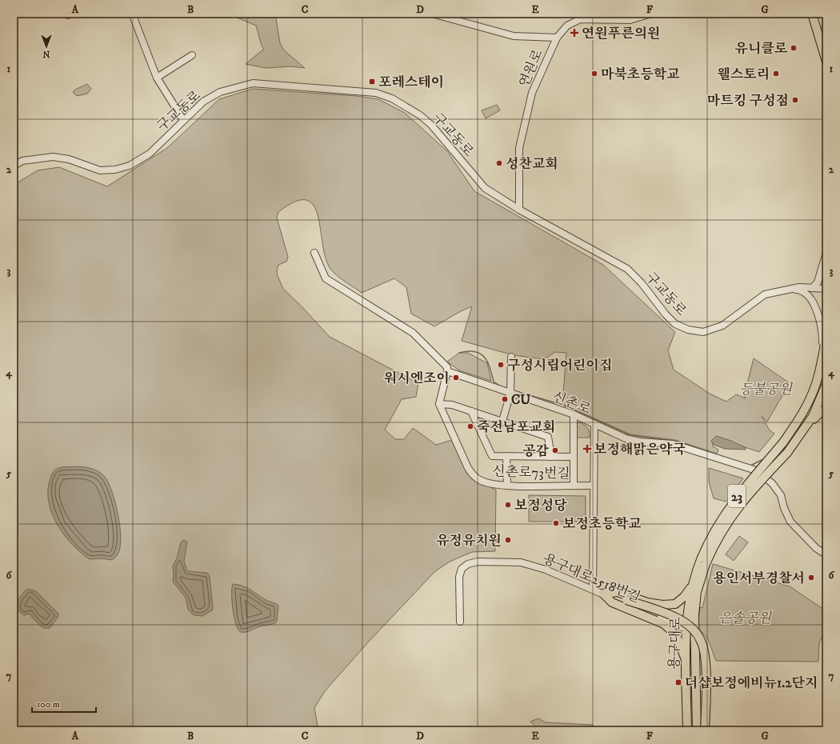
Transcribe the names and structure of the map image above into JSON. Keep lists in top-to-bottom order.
{
  "streets": {
    "main road": ["23", "용구대로"],
    "street": [
      "연원로",
      "구교동로",
      "신촌로",
      "신촌로73번길",
      "용구대로2518번길"
    ]
  },
  "crossings": [
    ["연원로", "구교동로"],
    ["23", "용구대로"],
    ["용구대로2518번길", "용구대로"]
  ],
  "parks": ["등불공원", "은솔공원"],
  "places": {
    "health": ["연원푸른의원", "보정해맑은약국"],
    "other": [
      "유니클로",
      "마북초등학교",
      "웰스토리",
      "마트킹 구성점",
      "성찬교회",
      "구성시립어린이집",
      "워시엔조이",
      "CU",
      "죽전남포교회",
      "공감",
      "보정성당",
      "보정초등학교",
      "유정유치원",
      "용인서부경찰서"
    ],
    "transit": ["포레스테이", "더샵보정에비뉴1.2단지"]
  },
  "scale_bar": "100 m",
  "north": "bottom",
  "grid": {
    "columns": [
      "A",
      "B",
      "C",
      "D",
      "E",
      "F",
      "G"
    ],
    "rows": [
      "1",
      "2",
      "3",
      "4",
      "5",
      "6",
      "7"
    ]
  }
}
